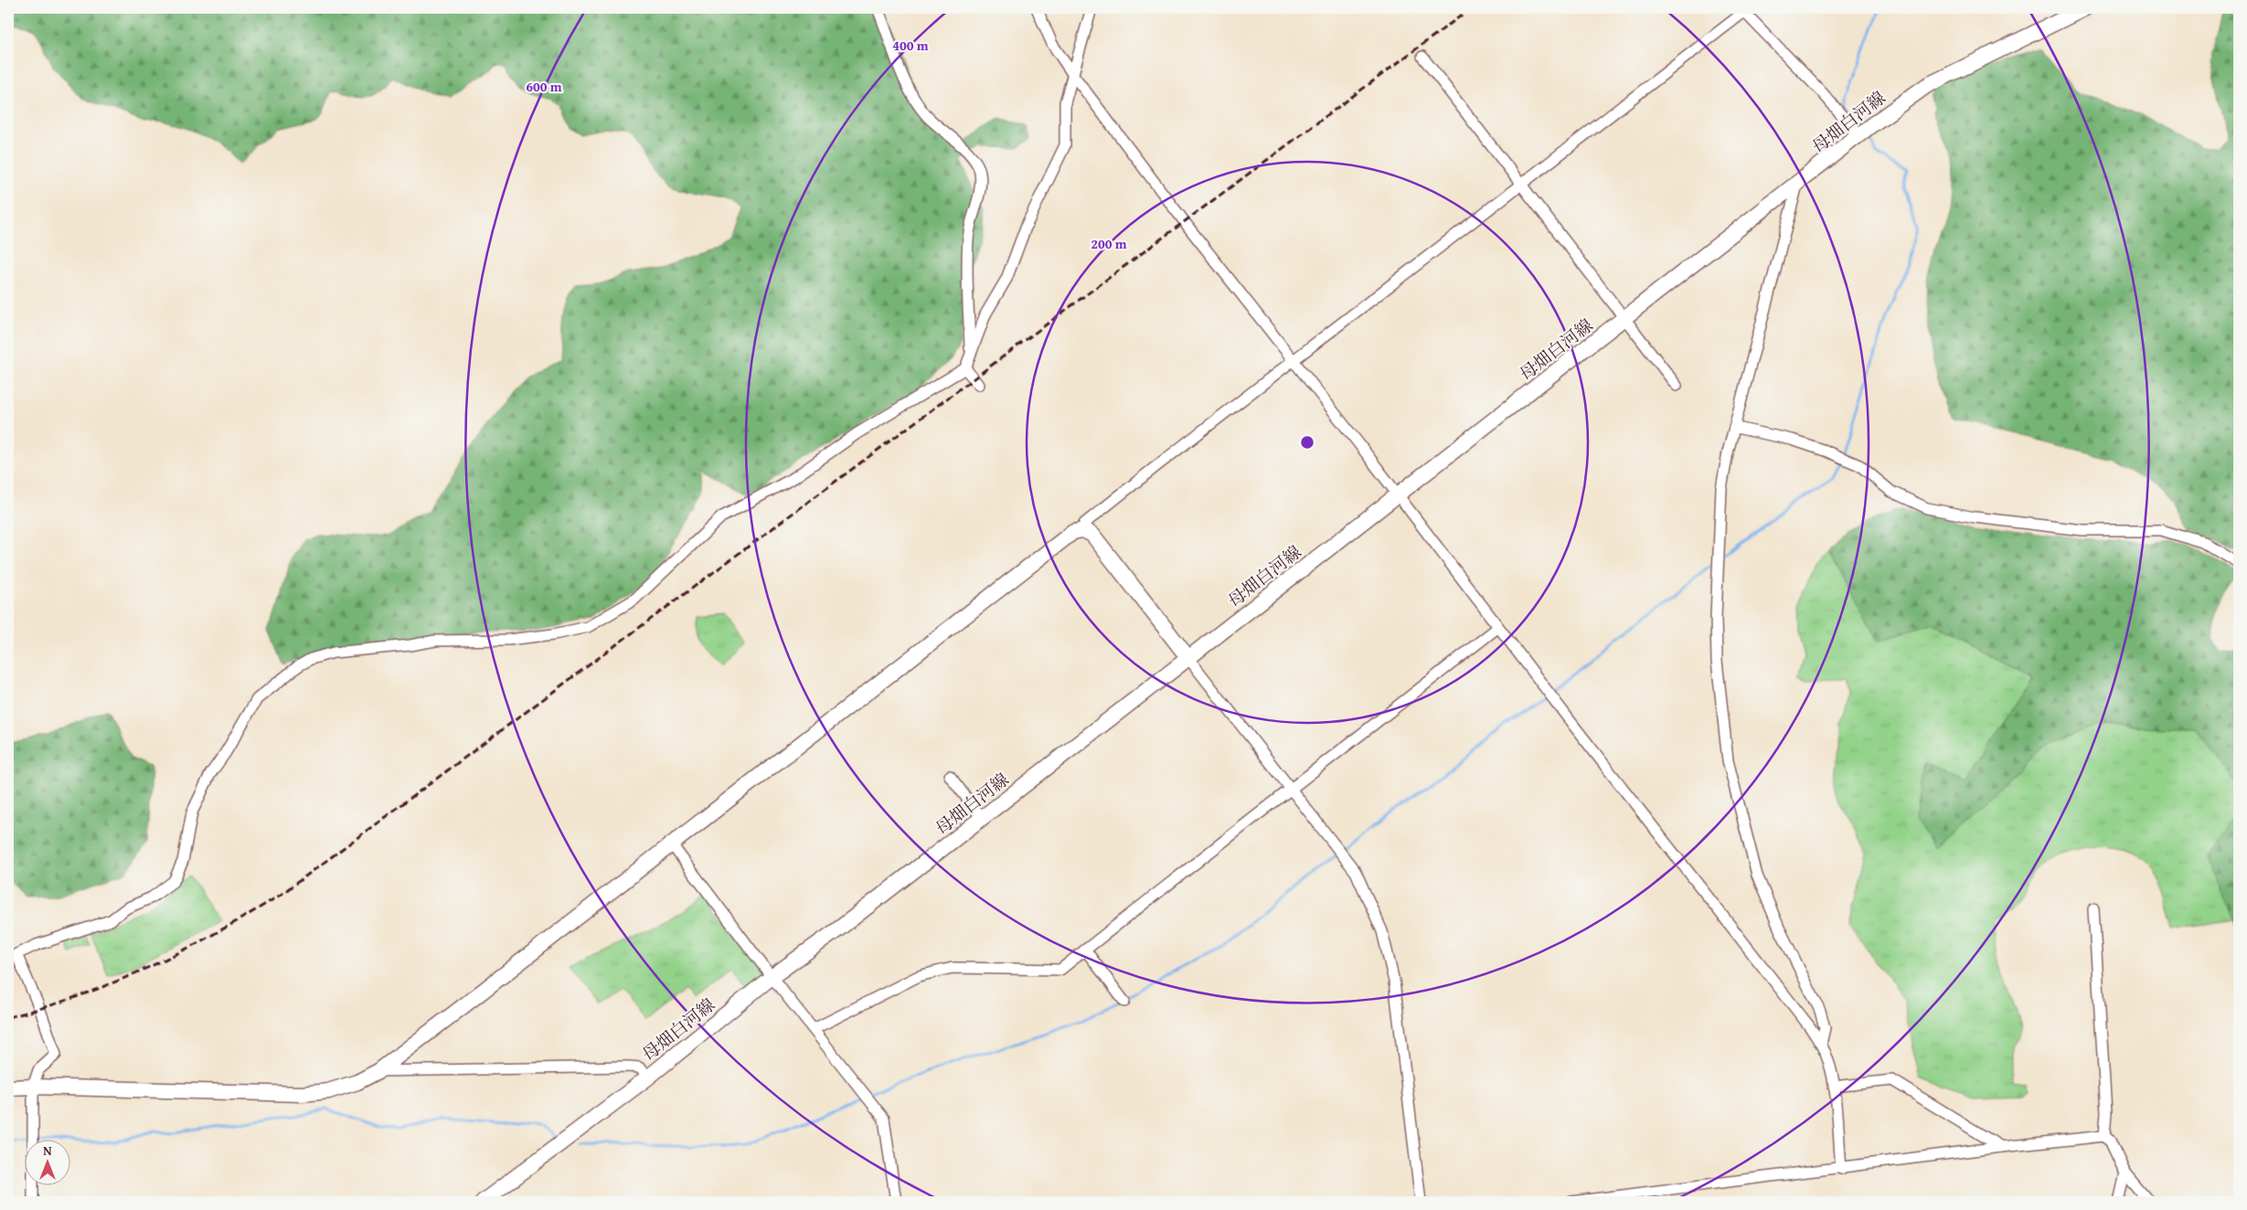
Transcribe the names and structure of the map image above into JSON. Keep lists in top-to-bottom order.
{
  "streets": {
    "main road": ["母畑白河線"]
  },
  "north": "top",
  "rings": ["400 m", "600 m", "200 m"]
}
